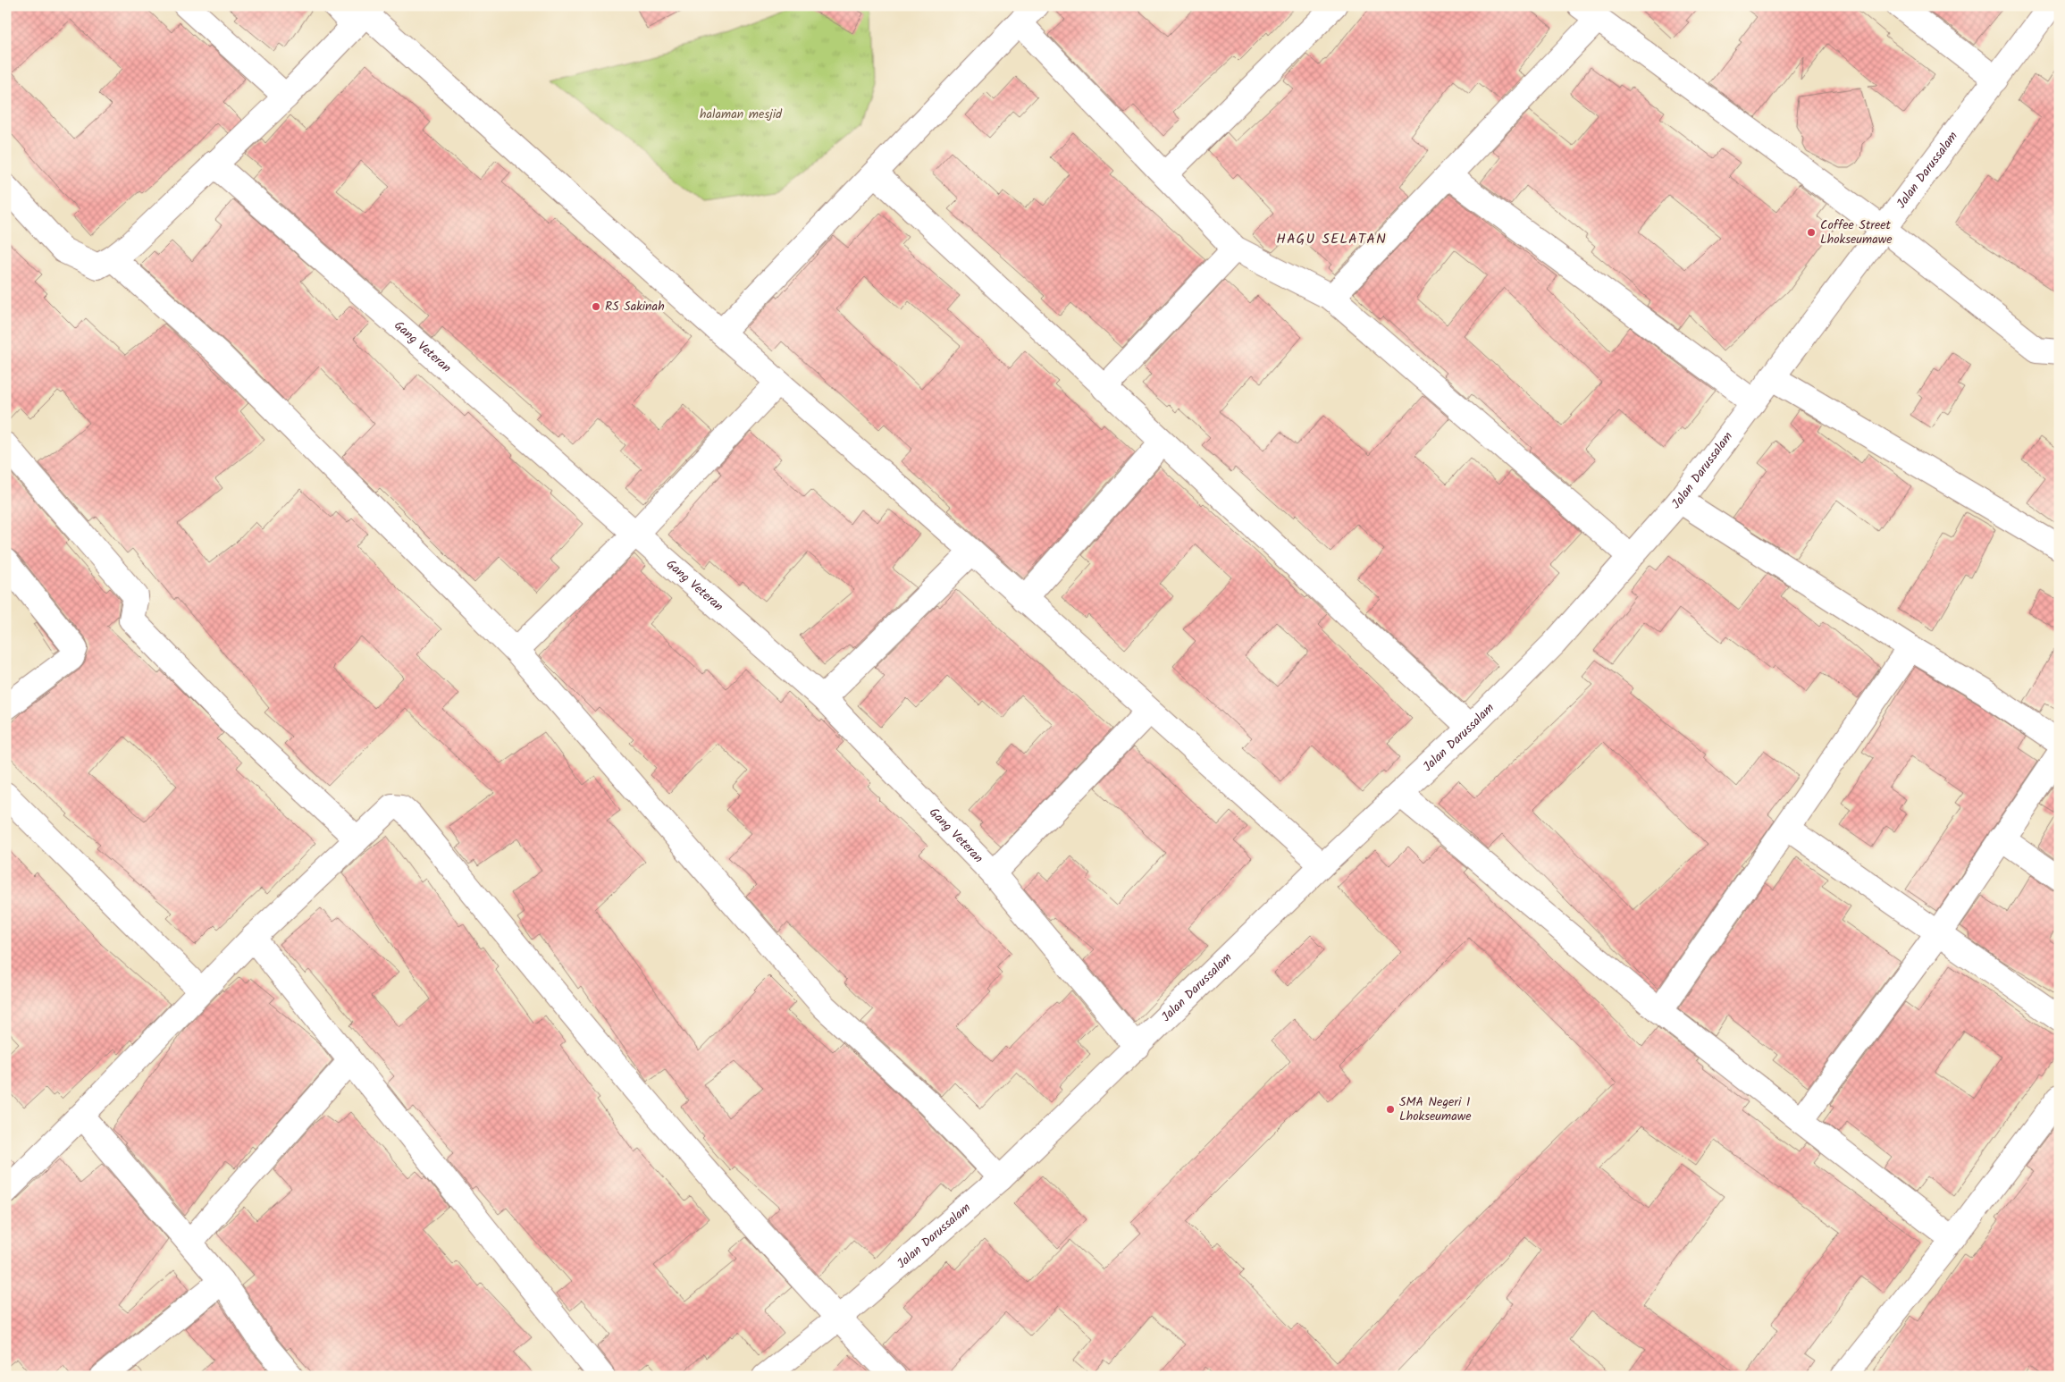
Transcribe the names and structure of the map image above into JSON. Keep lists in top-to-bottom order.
{
  "streets": {
    "street": ["Jalan Darussalam", "Gang Veteran"]
  },
  "crossings": [
    ["Jalan Darussalam", "Gang Veteran"]
  ],
  "districts": ["HAGU SELATAN"],
  "parks": ["halaman mesjid"],
  "places": ["Coffee Street Lhokseumawe", "RS Sakinah", "SMA Negeri 1 Lhokseumawe"]
}
